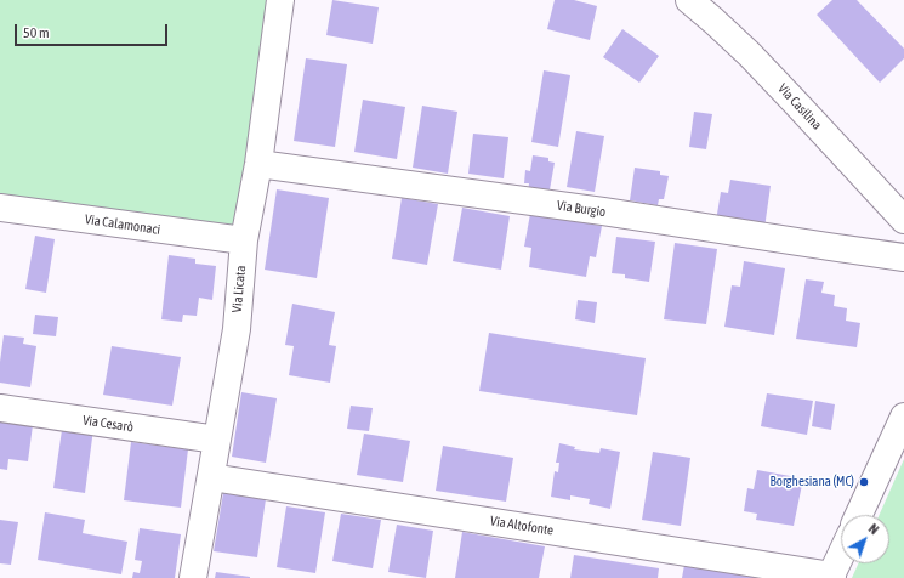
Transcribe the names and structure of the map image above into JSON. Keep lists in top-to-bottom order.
{
  "streets": {
    "street": [
      "Via Casilina",
      "Via Burgio",
      "Via Calamonaci",
      "Via Licata",
      "Via Cesarò",
      "Via Altofonte"
    ]
  },
  "crossings": [
    ["Via Burgio", "Via Licata"],
    ["Via Calamonaci", "Via Licata"],
    ["Via Licata", "Via Cesarò"],
    ["Via Licata", "Via Altofonte"]
  ],
  "places": ["Borghesiana (MC)"],
  "scale_bar": "50 m",
  "north": "top right"
}
